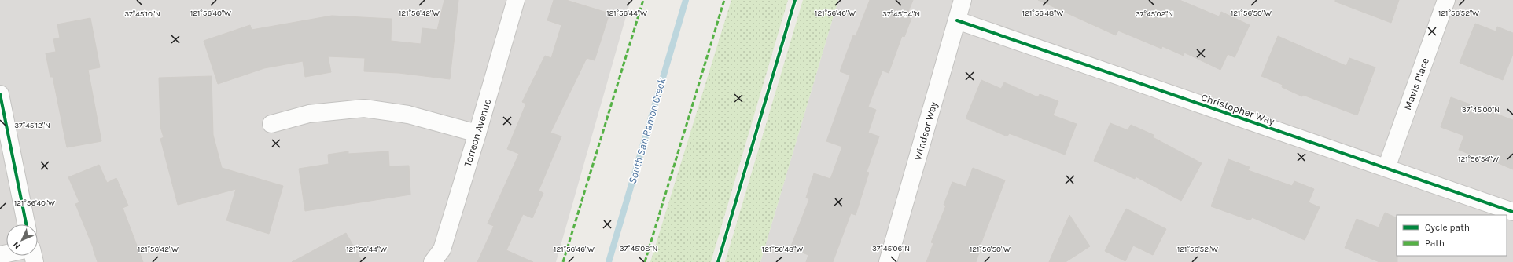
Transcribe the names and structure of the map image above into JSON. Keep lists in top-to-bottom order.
{
  "streets": {
    "street": [
      "Mavis Place",
      "Christopher Way",
      "Windsor Way",
      "Torreon Avenue"
    ]
  },
  "crossings": [
    ["Mavis Place", "Christopher Way"],
    ["Christopher Way", "Windsor Way"]
  ],
  "water": ["South San Ramon Creek"],
  "legend": ["Cycle path", "Path"],
  "north": "bottom left",
  "coordinates": [
    "121°56'40\"W",
    "121°56'42\"W",
    "121°56'44\"W",
    "121°56'46\"W",
    "121°56'48\"W",
    "121°56'50\"W",
    "121°56'52\"W",
    "37°45'10\"N",
    "37°45'04\"N",
    "37°45'02\"N",
    "37°45'00\"N",
    "37°45'12\"N",
    "121°56'54\"W",
    "37°45'08\"N",
    "37°45'06\"N"
  ]
}
